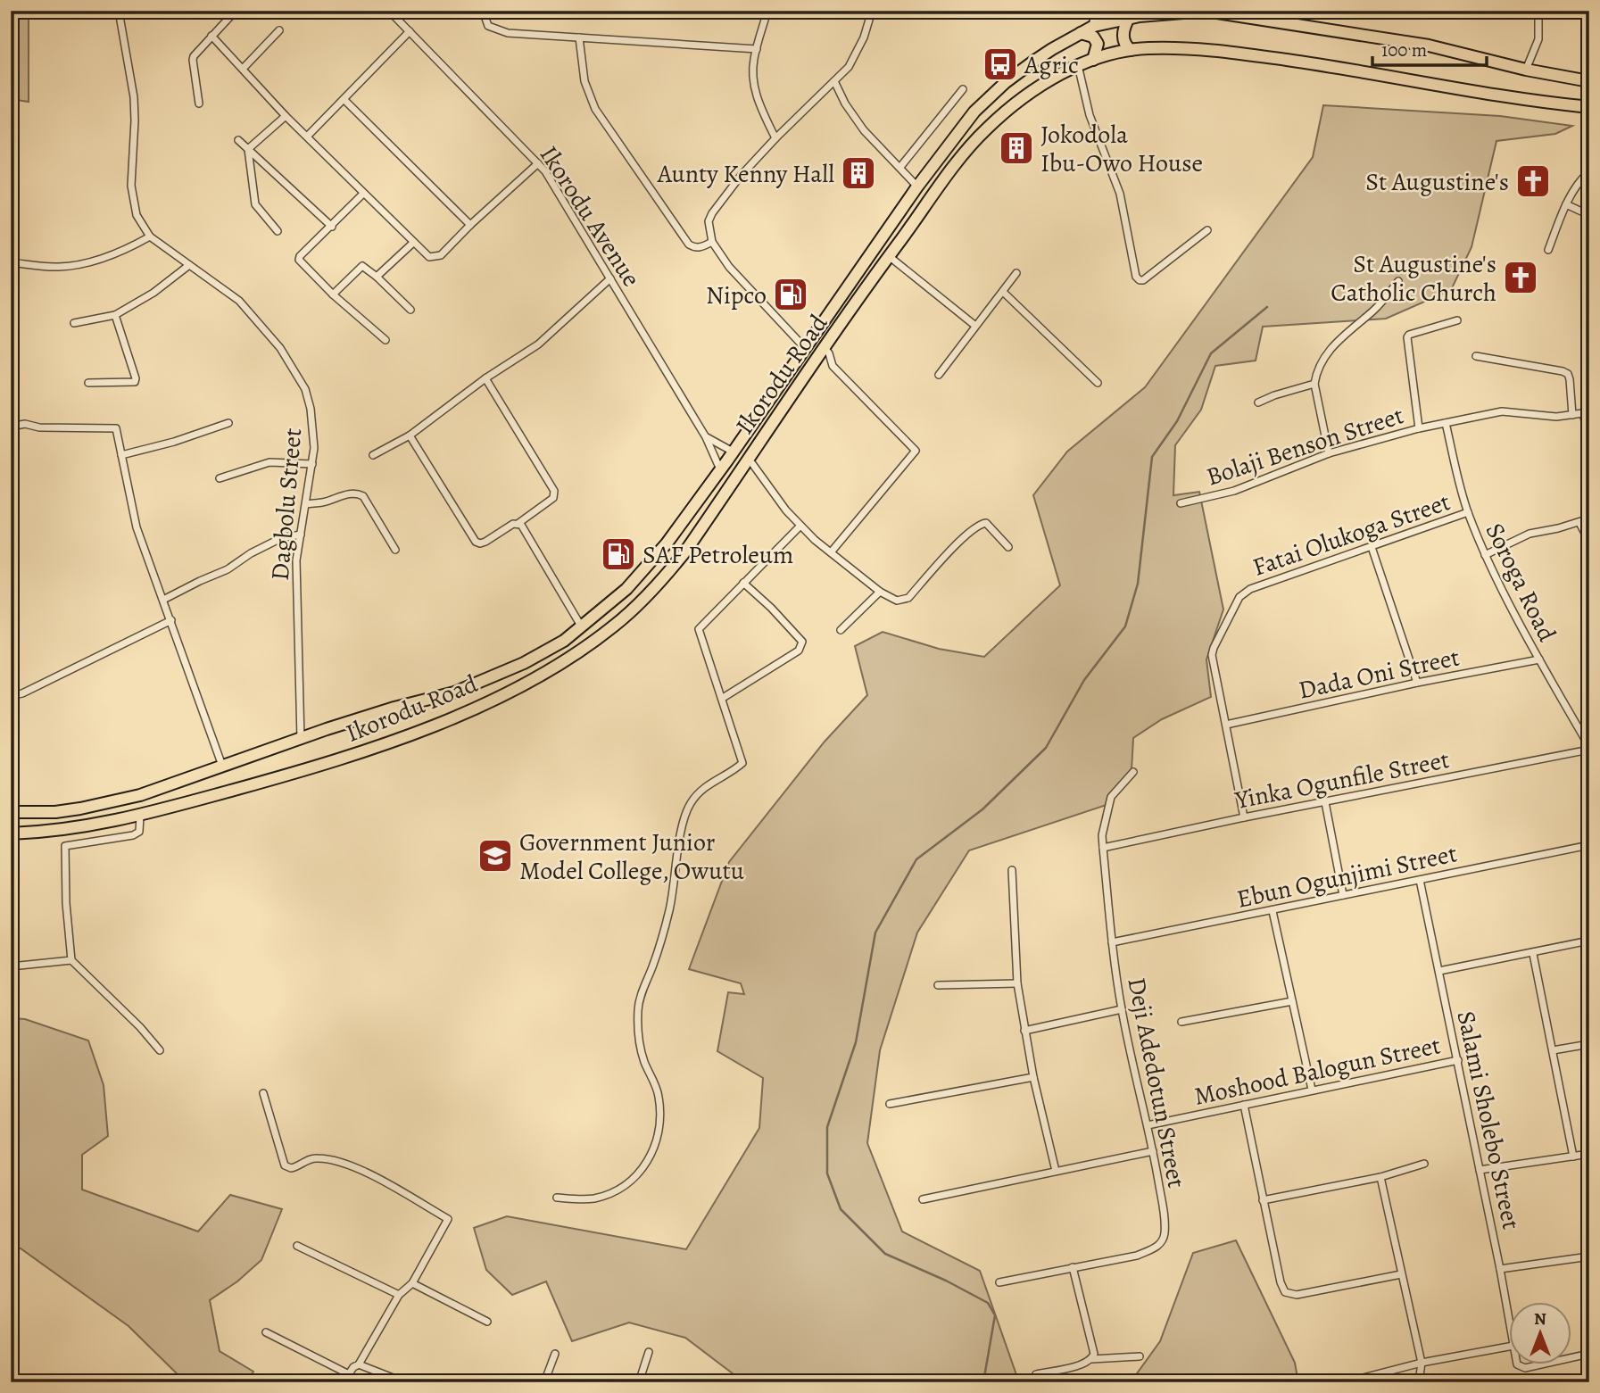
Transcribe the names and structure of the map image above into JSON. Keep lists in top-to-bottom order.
{
  "streets": {
    "highway": ["Ikorodu Road"],
    "street": [
      "Ikorodu Avenue",
      "Bolaji Benson Street",
      "Dagbolu Street",
      "Fatai Olukoga Street",
      "Soroga Road",
      "Dada Oni Street",
      "Yinka Ogunfile Street",
      "Ebun Ogunjimi Street",
      "Moshood Balogun Street",
      "Deji Adedotun Street",
      "Salami Sholebo Street"
    ]
  },
  "crossings": [
    ["Ikorodu Avenue", "Ikorodu Road"],
    ["Ikorodu Road", "Dagbolu Street"],
    ["Bolaji Benson Street", "Soroga Road"],
    ["Fatai Olukoga Street", "Soroga Road"],
    ["Fatai Olukoga Street", "Dada Oni Street"],
    ["Fatai Olukoga Street", "Yinka Ogunfile Street"],
    ["Soroga Road", "Dada Oni Street"],
    ["Soroga Road", "Yinka Ogunfile Street"],
    ["Yinka Ogunfile Street", "Deji Adedotun Street"],
    ["Ebun Ogunjimi Street", "Deji Adedotun Street"],
    ["Ebun Ogunjimi Street", "Salami Sholebo Street"],
    ["Moshood Balogun Street", "Deji Adedotun Street"],
    ["Moshood Balogun Street", "Salami Sholebo Street"]
  ],
  "places": {
    "bus stop": ["Agric"],
    "building": ["Jokodola Ibu-Owo House", "Aunty Kenny Hall"],
    "church": ["St Augustine's", "St Augustine's Catholic Church"],
    "fuel station": ["Nipco", "SAF Petroleum"],
    "school or university": ["Government Junior Model College, Owutu"]
  },
  "scale_bar": "100 m",
  "north": "top"
}
